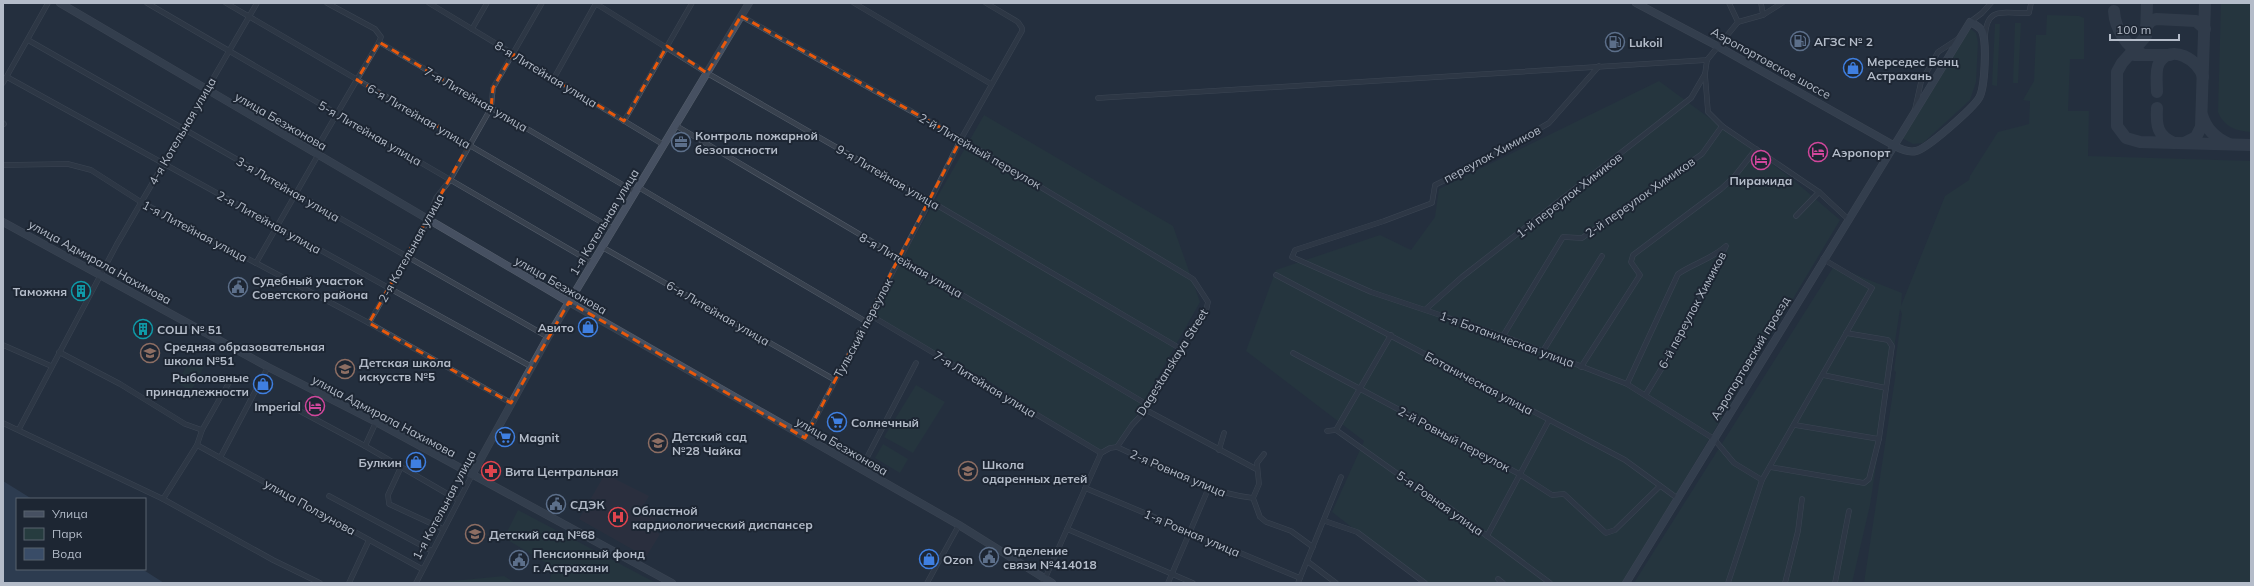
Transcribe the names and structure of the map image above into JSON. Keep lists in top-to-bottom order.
{
  "streets": {
    "main road": [
      "Аэропортовское шоссе",
      "улица Безжонова",
      "1-я Котельная улица",
      "улица Адмирала Нахимова",
      "Аэропортовский проезд"
    ],
    "street": [
      "8-я Литейная улица",
      "7-я Литейная улица",
      "6-я Литейная улица",
      "4-я Котельная улица",
      "5-я Литейная улица",
      "2-й Литейный переулок",
      "переулок Химиков",
      "9-я Литейная улица",
      "3-я Литейная улица",
      "1-й переулок Химиков",
      "2-й переулок Химиков",
      "2-я Литейная улица",
      "1-я Литейная улица",
      "2-я Котельная улица",
      "6-й переулок Химиков",
      "Тульский переулок",
      "1-я Ботаническая улица",
      "Dagestanskaya Street",
      "Ботаническая улица",
      "2-й Ровный переулок",
      "2-я Ровная улица",
      "5-я Ровная улица",
      "улица Ползунова",
      "1-я Ровная улица"
    ]
  },
  "crossings": [
    ["Аэропортовское шоссе", "Аэропортовский проезд"],
    ["8-я Литейная улица", "1-я Котельная улица"],
    ["8-я Литейная улица", "2-я Котельная улица"],
    ["8-я Литейная улица", "Тульский переулок"],
    ["8-я Литейная улица", "Dagestanskaya Street"],
    ["7-я Литейная улица", "1-я Котельная улица"],
    ["7-я Литейная улица", "2-я Котельная улица"],
    ["7-я Литейная улица", "Тульский переулок"],
    ["6-я Литейная улица", "4-я Котельная улица"],
    ["6-я Литейная улица", "1-я Котельная улица"],
    ["6-я Литейная улица", "2-я Котельная улица"],
    ["6-я Литейная улица", "Тульский переулок"],
    ["улица Безжонова", "4-я Котельная улица"],
    ["улица Безжонова", "1-я Котельная улица"],
    ["улица Безжонова", "2-я Котельная улица"],
    ["улица Безжонова", "Тульский переулок"],
    ["4-я Котельная улица", "5-я Литейная улица"],
    ["4-я Котельная улица", "3-я Литейная улица"],
    ["4-я Котельная улица", "2-я Литейная улица"],
    ["4-я Котельная улица", "1-я Литейная улица"],
    ["4-я Котельная улица", "улица Адмирала Нахимова"],
    ["5-я Литейная улица", "1-я Котельная улица"],
    ["5-я Литейная улица", "2-я Котельная улица"],
    ["2-й Литейный переулок", "1-я Котельная улица"],
    ["2-й Литейный переулок", "Тульский переулок"],
    ["2-й Литейный переулок", "Dagestanskaya Street"],
    ["переулок Химиков", "1-я Ботаническая улица"],
    ["9-я Литейная улица", "1-я Котельная улица"],
    ["9-я Литейная улица", "Тульский переулок"],
    ["9-я Литейная улица", "Dagestanskaya Street"],
    ["3-я Литейная улица", "1-я Котельная улица"],
    ["3-я Литейная улица", "2-я Котельная улица"],
    ["1-й переулок Химиков", "1-я Ботаническая улица"],
    ["2-й переулок Химиков", "1-я Ботаническая улица"],
    ["2-я Литейная улица", "1-я Котельная улица"],
    ["2-я Литейная улица", "2-я Котельная улица"],
    ["1-я Котельная улица", "1-я Литейная улица"],
    ["1-я Котельная улица", "улица Адмирала Нахимова"],
    ["1-я Котельная улица", "улица Ползунова"],
    ["1-я Литейная улица", "2-я Котельная улица"],
    ["6-й переулок Химиков", "1-я Ботаническая улица"],
    ["1-я Ботаническая улица", "Аэропортовский проезд"],
    ["Аэропортовский проезд", "Ботаническая улица"],
    ["Dagestanskaya Street", "2-я Ровная улица"],
    ["Ботаническая улица", "2-й Ровный переулок"]
  ],
  "places": {
    "fuel station": ["АГЗС № 2", "Lukoil"],
    "shop": [
      "Мерседес Бенц Астрахань",
      "Авито",
      "Рыболовные принадлежности",
      "Булкин",
      "Ozon"
    ],
    "office": ["Контроль пожарной безопасности"],
    "hotel": ["Аэропорт", "Пирамида", "Imperial"],
    "public building": [
      "Судебный участок Советского района",
      "СДЭК",
      "Отделение связи №414018",
      "Пенсионный фонд г. Астрахани"
    ],
    "building": ["Таможня", "СОШ № 51"],
    "school or university": [
      "Средняя образовательная школа №51",
      "Детская школа искусств №5",
      "Детский сад №28 Чайка",
      "Школа одаренных детей",
      "Детский сад №68"
    ],
    "supermarket": ["Солнечный", "Magnit"],
    "pharmacy": ["Вита Центральная"],
    "hospital": ["Областной кардиологический диспансер"]
  },
  "legend": ["Улица", "Парк", "Вода"],
  "scale_bar": "100 m"
}
